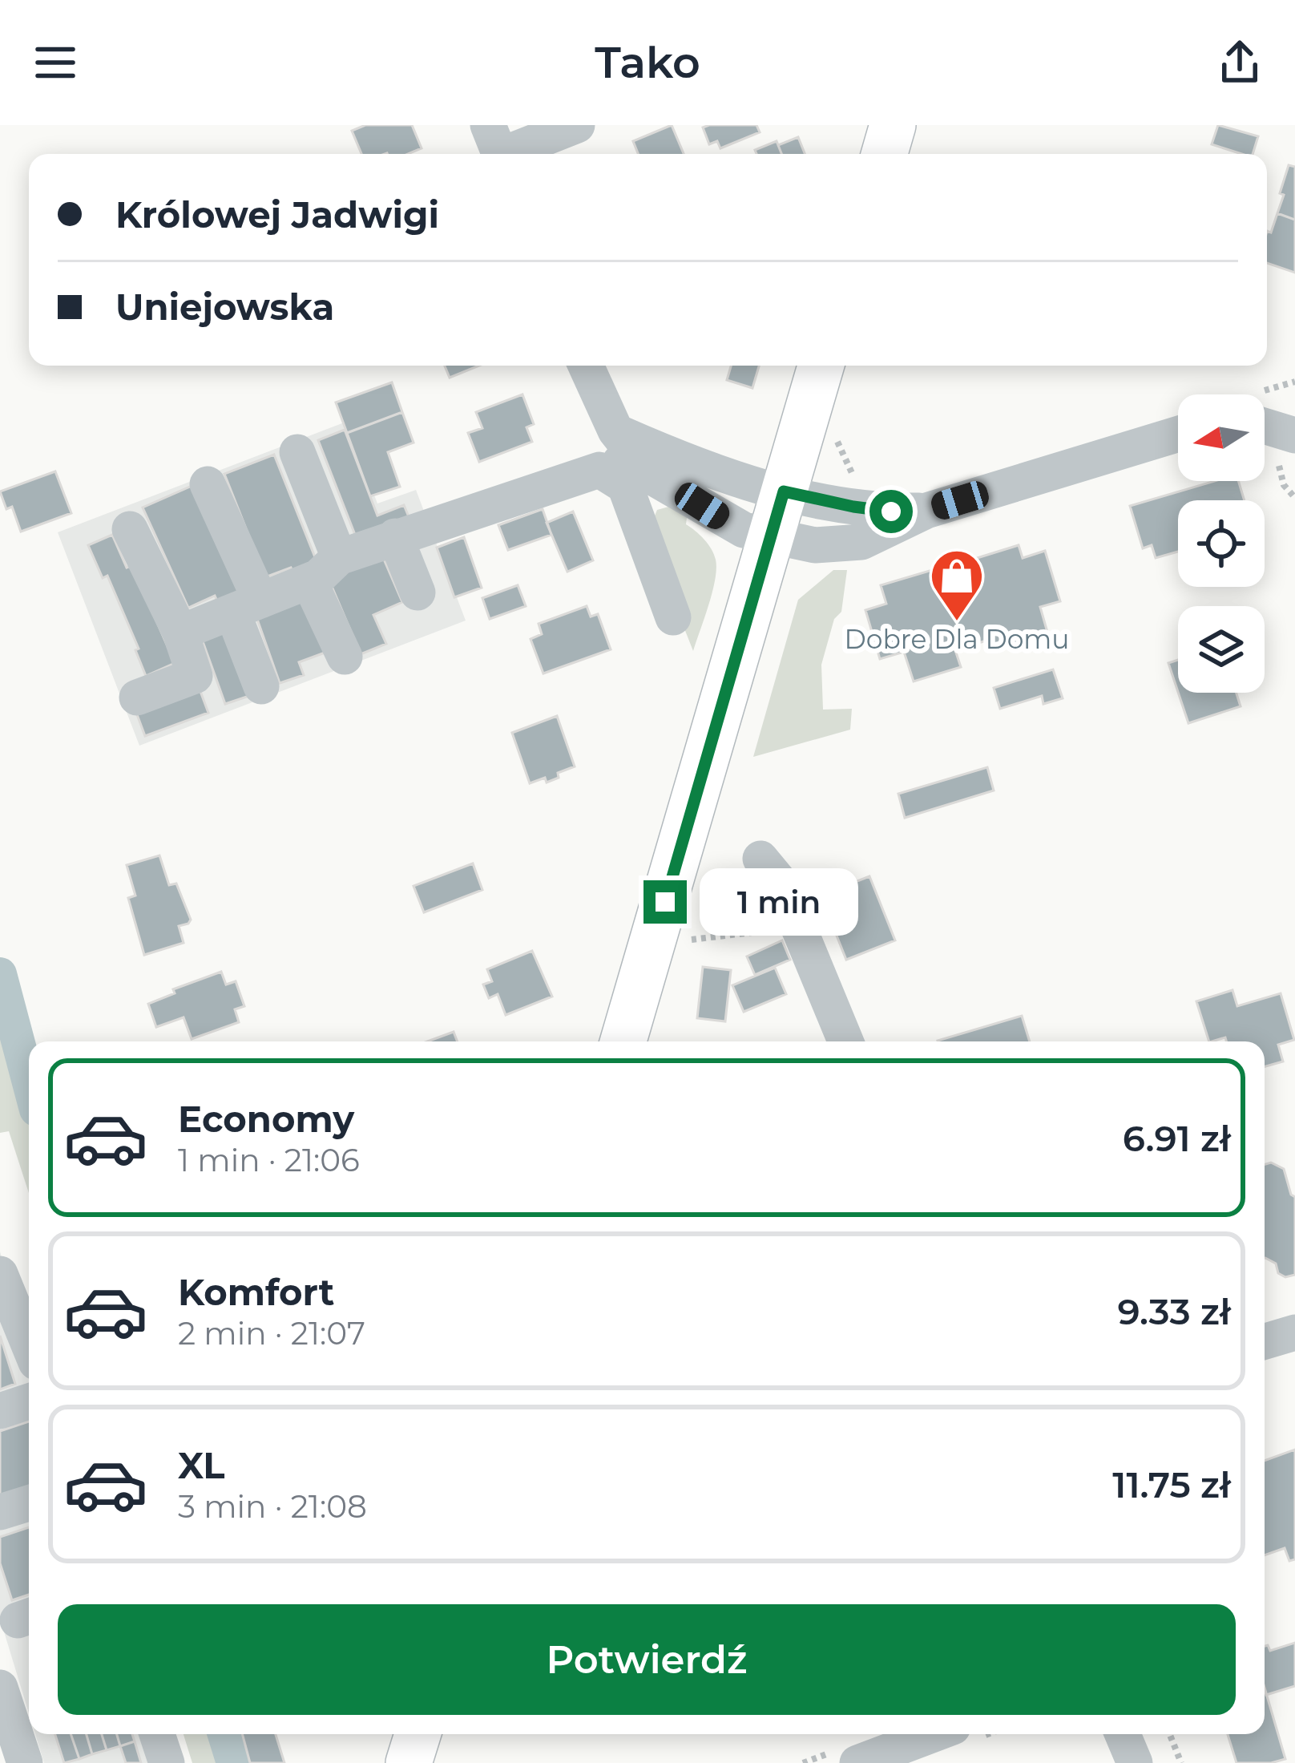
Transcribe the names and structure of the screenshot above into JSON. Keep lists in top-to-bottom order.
{
  "places": {
    "shop": ["Dobre Dla Domu"]
  },
  "north": "left",
  "page": {
    "header": "Tako",
    "banner": ["Królowej Jadwigi", "Uniejowska"],
    "bubble": "1 min",
    "list": [
      {
        "name": "Economy",
        "note": "1 min · 21:06",
        "value": "6.91 zł"
      },
      {
        "name": "Komfort",
        "note": "2 min · 21:07",
        "value": "9.33 zł"
      },
      {
        "name": "XL",
        "note": "3 min · 21:08",
        "value": "11.75 zł"
      }
    ],
    "buttons": "Potwierdź"
  }
}
